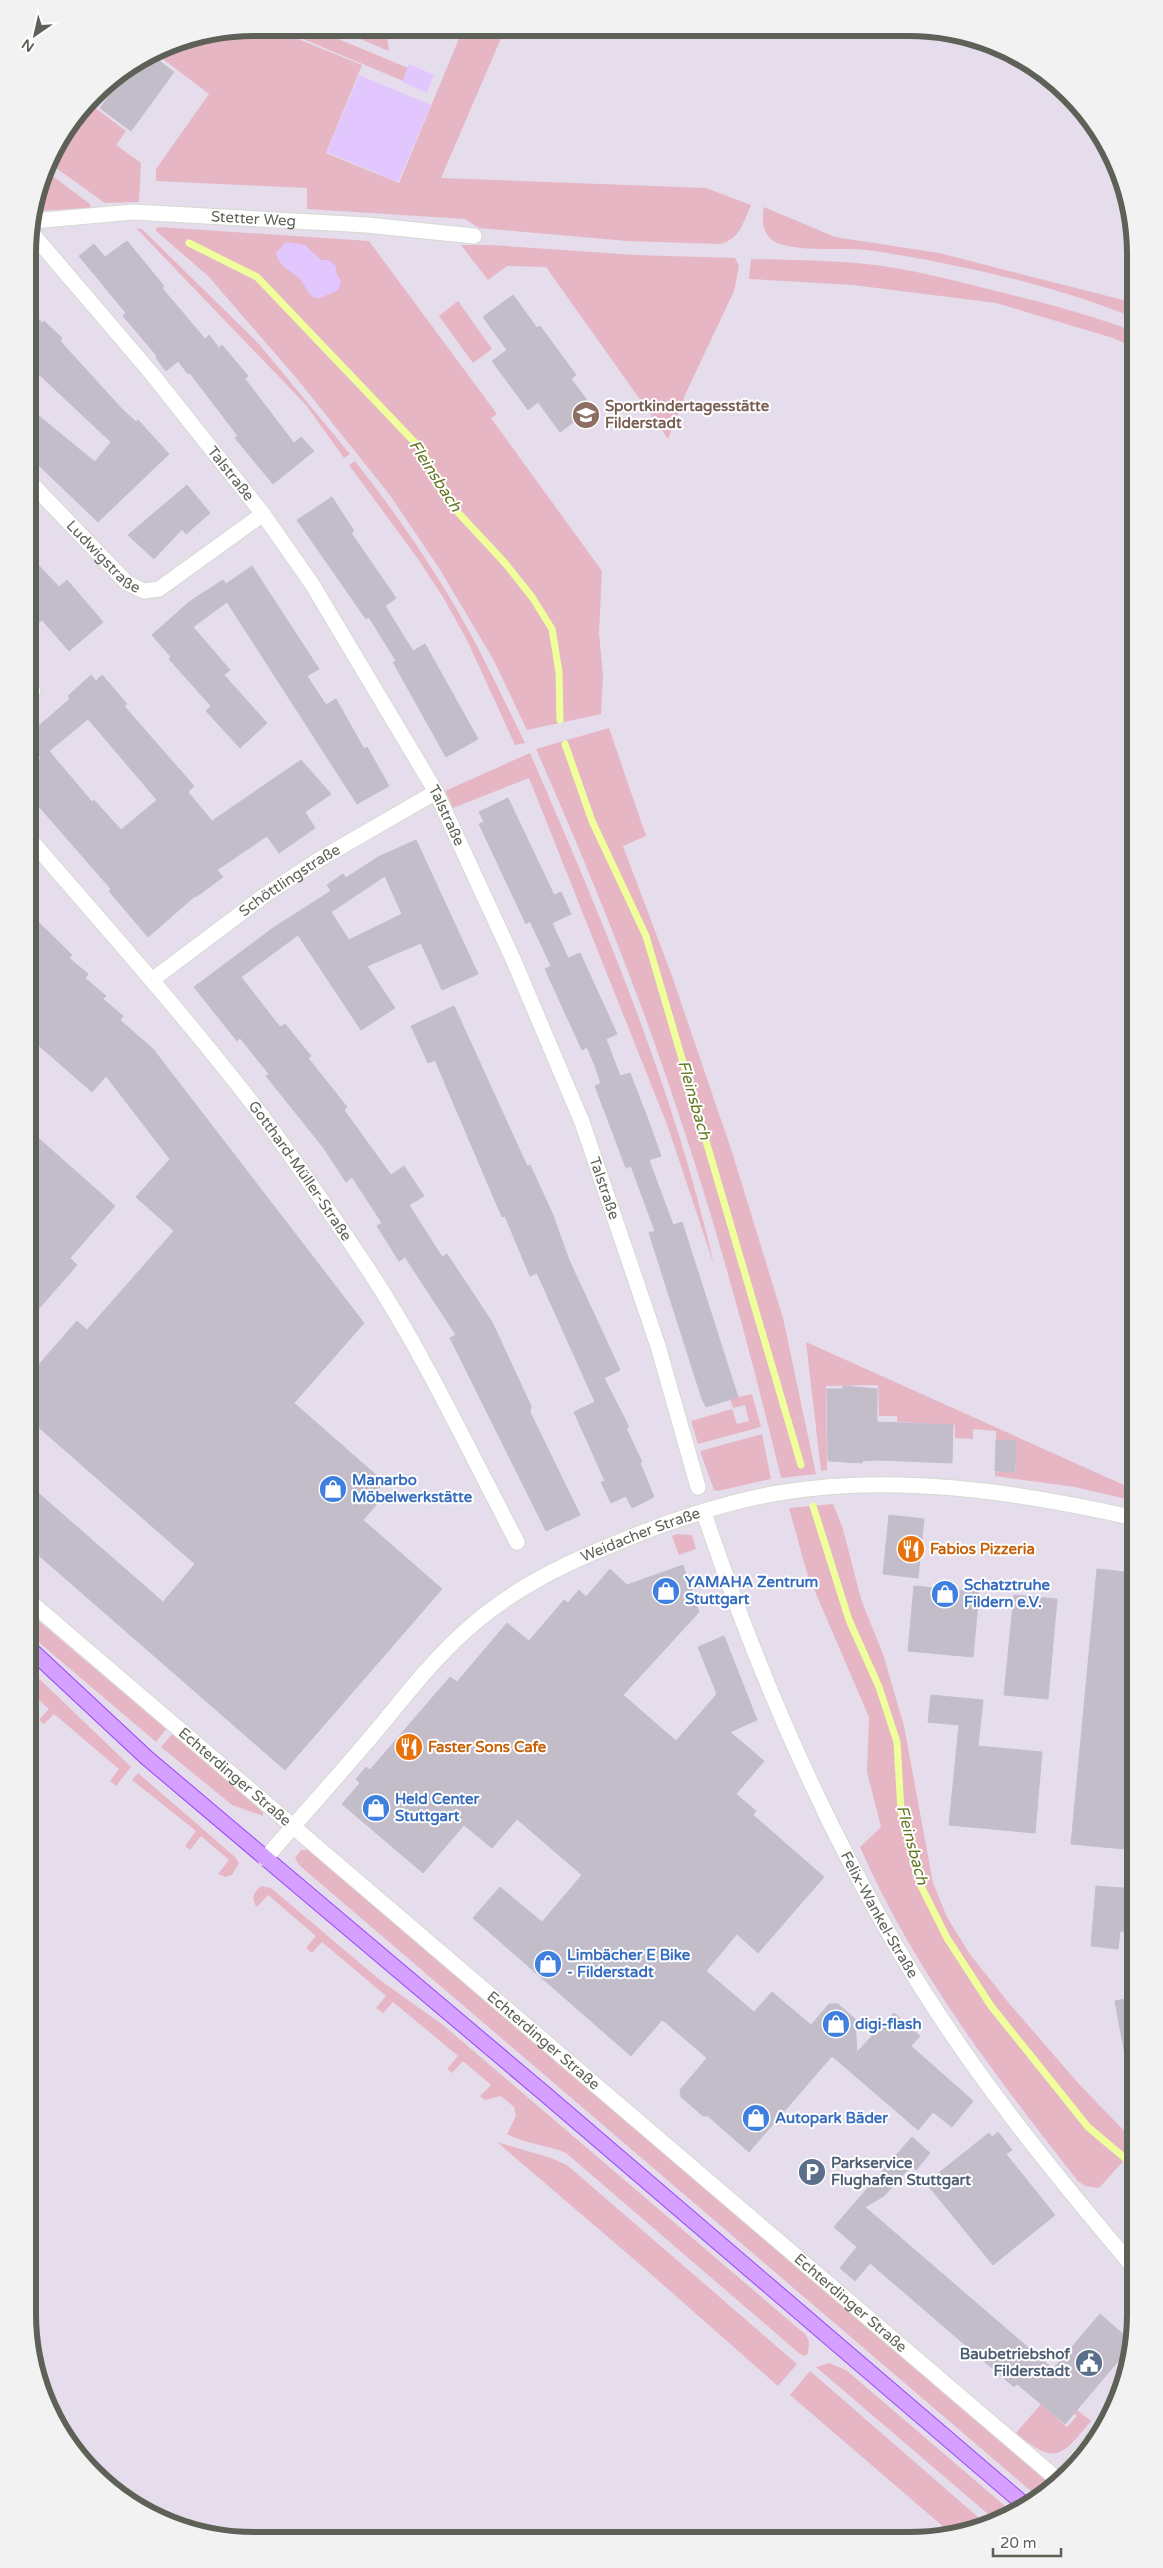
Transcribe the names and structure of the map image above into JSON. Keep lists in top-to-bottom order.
{
  "streets": {
    "street": [
      "Stetter Weg",
      "Talstraße",
      "Ludwigstraße",
      "Schöttlingstraße",
      "Gotthard-Müller-Straße",
      "Weidacher Straße",
      "Echterdinger Straße",
      "Felix-Wankel-Straße"
    ]
  },
  "crossings": [
    ["Talstraße", "Ludwigstraße"],
    ["Talstraße", "Schöttlingstraße"],
    ["Schöttlingstraße", "Gotthard-Müller-Straße"],
    ["Weidacher Straße", "Echterdinger Straße"],
    ["Weidacher Straße", "Felix-Wankel-Straße"]
  ],
  "water": ["Fleinsbach"],
  "places": {
    "school or university": ["Sportkindertagesstätte Filderstadt"],
    "shop": [
      "Manarbo Möbelwerkstätte",
      "YAMAHA Zentrum Stuttgart",
      "Schatztruhe Fildern e.V.",
      "Held Center Stuttgart",
      "Limbächer E Bike - Filderstadt",
      "digi-flash",
      "Autopark Bäder"
    ],
    "restaurant": ["Fabios Pizzeria", "Faster Sons Cafe"],
    "parking": ["Parkservice Flughafen Stuttgart"],
    "public building": ["Baubetriebshof Filderstadt"]
  },
  "scale_bar": "20 m",
  "north": "bottom left"
}
